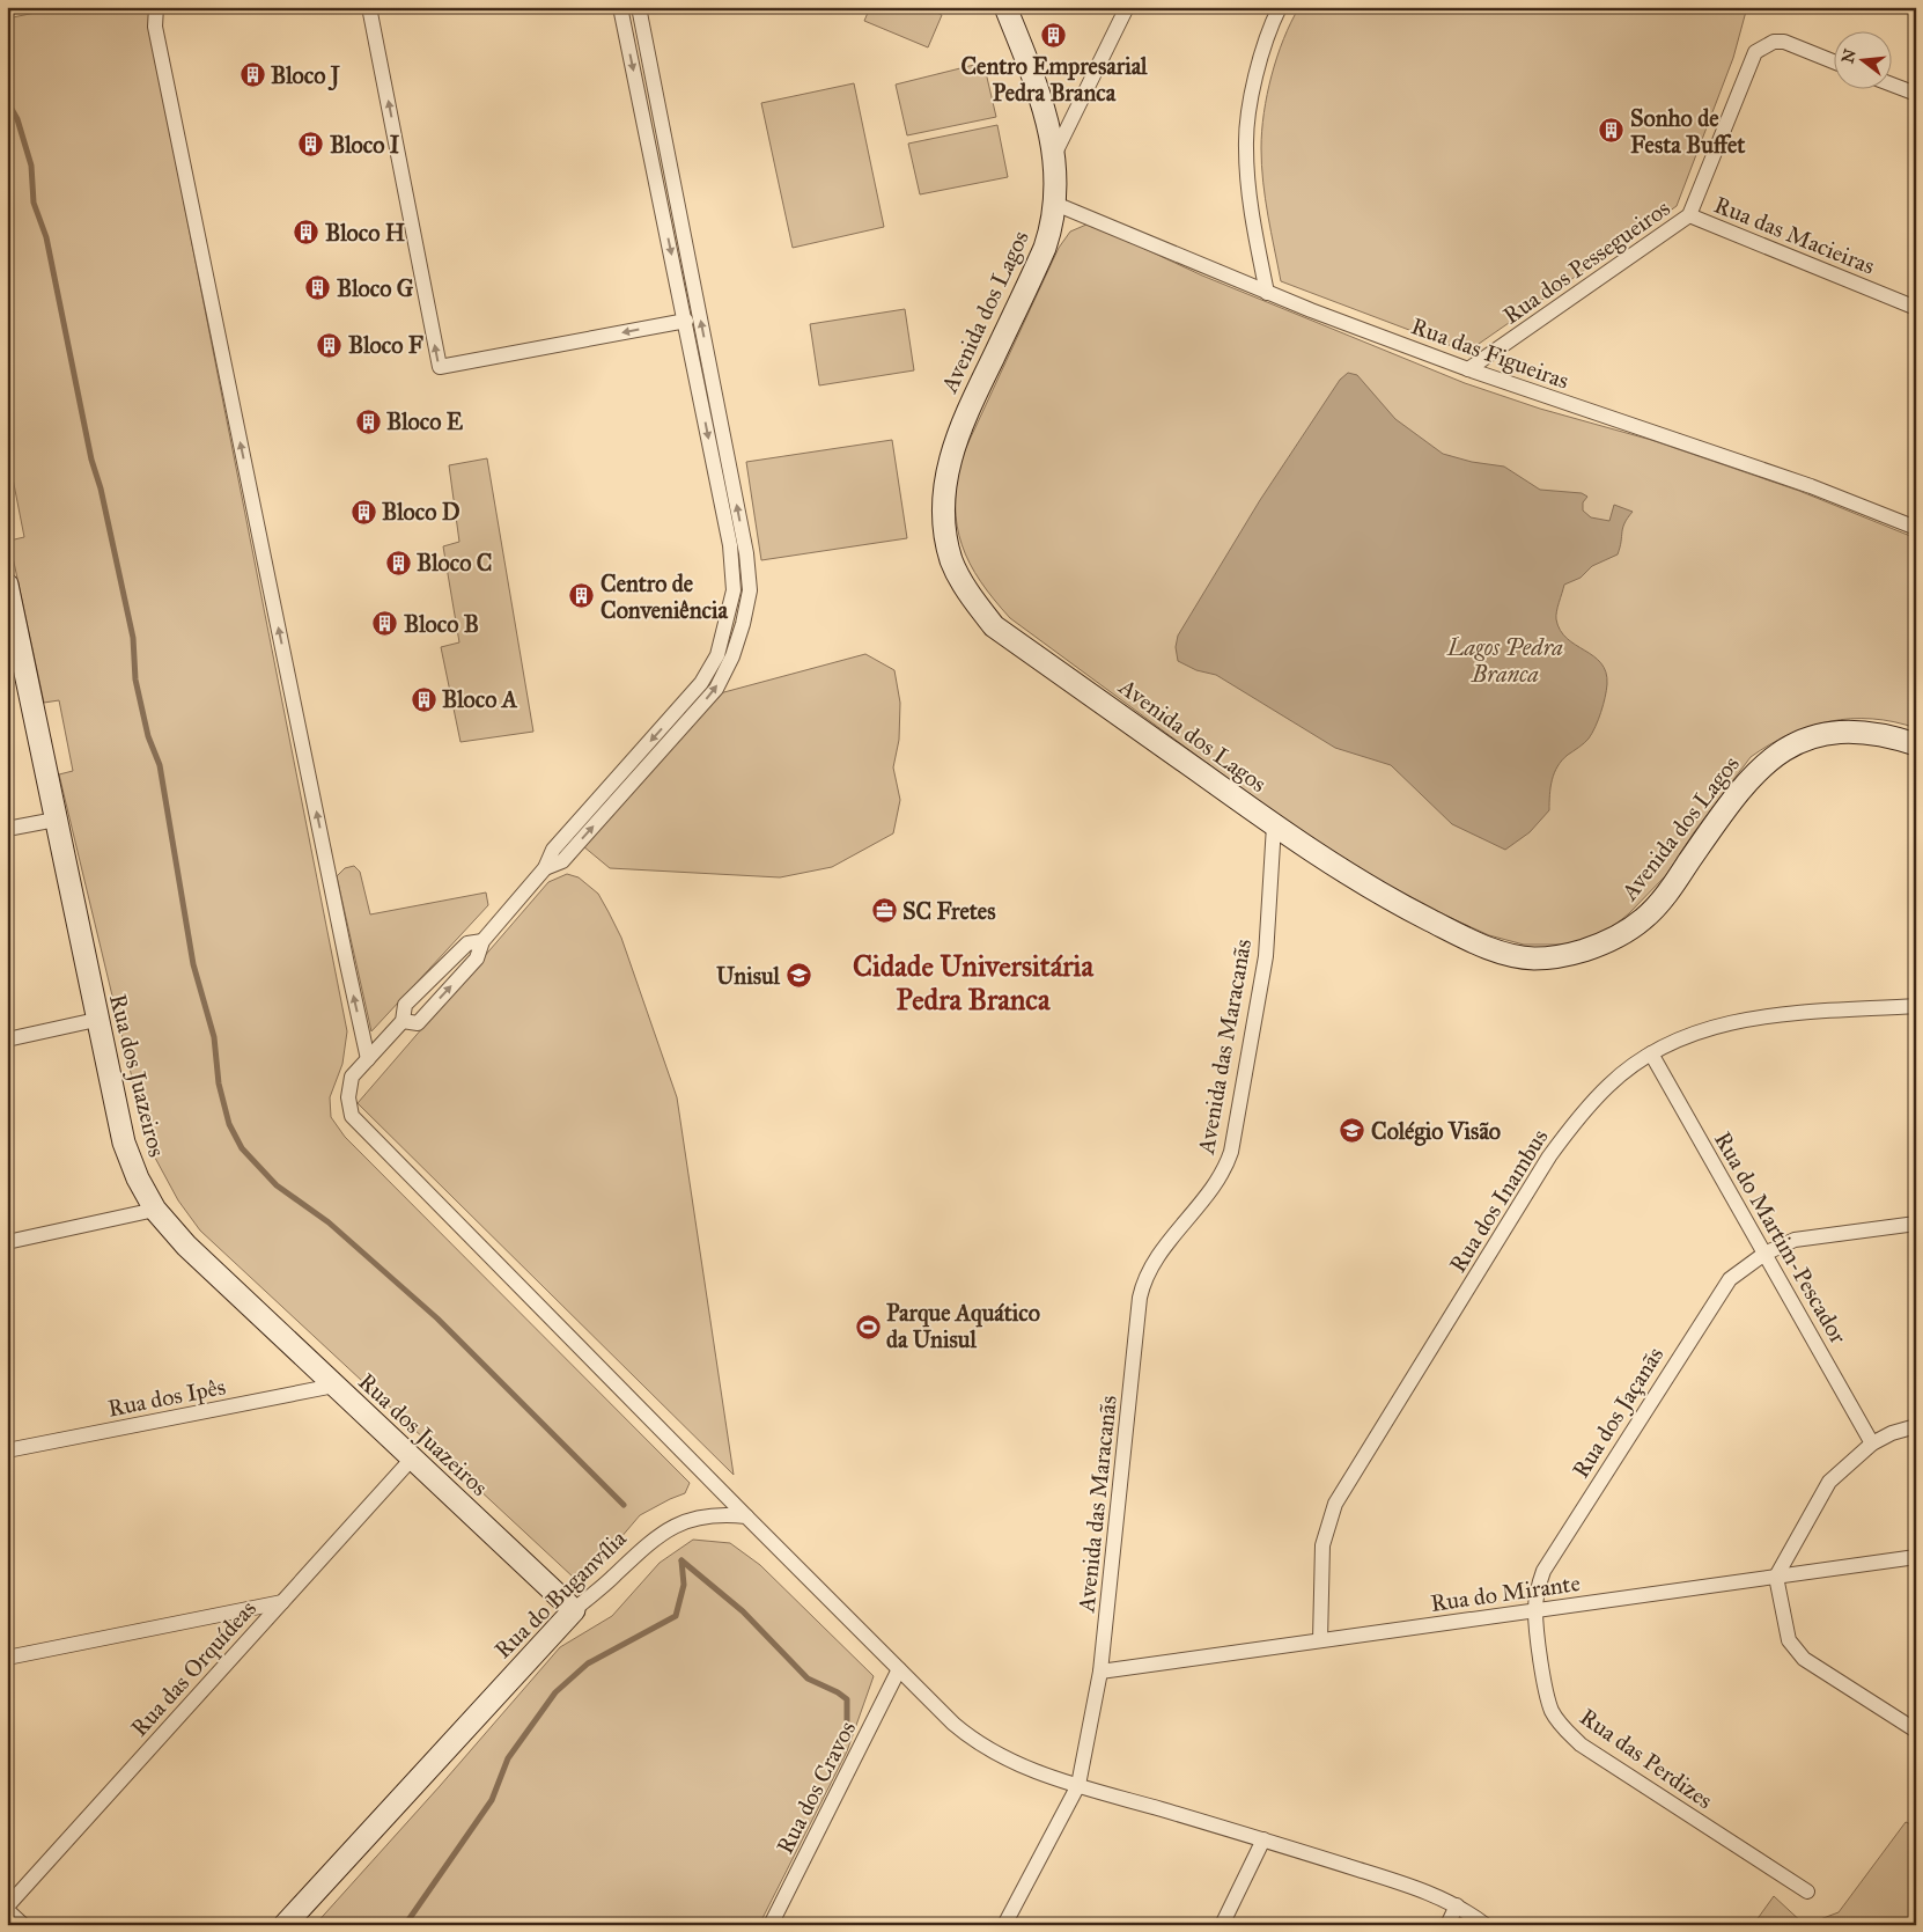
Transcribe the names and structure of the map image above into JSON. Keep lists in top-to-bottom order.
{
  "streets": {
    "main road": ["Avenida dos Lagos", "Rua dos Juazeiros", "Rua do Buganvília"],
    "street": [
      "Rua das Macieiras",
      "Rua dos Pessegueiros",
      "Rua das Figueiras",
      "Avenida das Maracanãs",
      "Rua dos Inambus",
      "Rua do Martim-Pescador",
      "Rua dos Ipês",
      "Rua dos Jaçanãs",
      "Rua do Mirante",
      "Rua das Orquídeas",
      "Rua das Perdizes",
      "Rua dos Cravos"
    ]
  },
  "crossings": [
    ["Rua das Macieiras", "Rua dos Pessegueiros"],
    ["Rua dos Pessegueiros", "Rua das Figueiras"],
    ["Avenida dos Lagos", "Rua das Figueiras"],
    ["Avenida dos Lagos", "Avenida das Maracanãs"],
    ["Avenida das Maracanãs", "Rua do Mirante"],
    ["Rua dos Juazeiros", "Rua dos Ipês"],
    ["Rua dos Juazeiros", "Rua do Buganvília"],
    ["Rua dos Juazeiros", "Rua das Orquídeas"],
    ["Rua dos Inambus", "Rua do Martim-Pescador"],
    ["Rua dos Inambus", "Rua do Mirante"],
    ["Rua do Martim-Pescador", "Rua dos Jaçanãs"],
    ["Rua dos Jaçanãs", "Rua do Mirante"],
    ["Rua dos Jaçanãs", "Rua das Perdizes"],
    ["Rua do Mirante", "Rua das Perdizes"]
  ],
  "districts": ["Cidade Universitária Pedra Branca"],
  "parks": ["Lagos Pedra Branca"],
  "places": {
    "building": [
      "Centro Empresarial Pedra Branca",
      "Bloco J",
      "Sonho de Festa Buffet",
      "Bloco I",
      "Bloco H",
      "Bloco G",
      "Bloco F",
      "Bloco E",
      "Bloco D",
      "Bloco C",
      "Centro de Conveniência",
      "Bloco B",
      "Bloco A"
    ],
    "office": ["SC Fretes"],
    "school or university": ["Unisul", "Colégio Visão"],
    "sports": ["Parque Aquático da Unisul"]
  },
  "north": "left"
}
